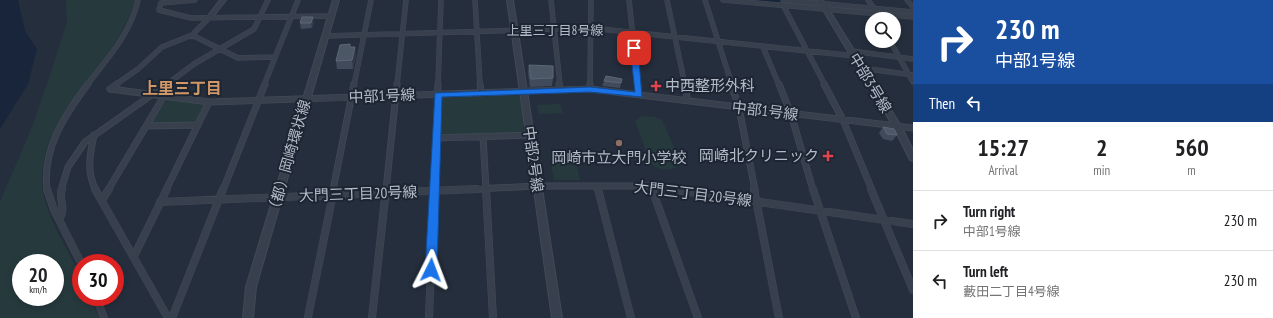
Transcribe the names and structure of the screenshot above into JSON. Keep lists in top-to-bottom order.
{
  "streets": {
    "street": [
      "上里三丁目8号線",
      "中部3号線",
      "中部1号線",
      "（都）岡崎環状線",
      "中部2号線",
      "大門三丁目20号線"
    ]
  },
  "crossings": [
    ["上里三丁目8号線", "中部3号線"],
    ["上里三丁目8号線", "（都）岡崎環状線"],
    ["上里三丁目8号線", "中部2号線"],
    ["中部3号線", "中部1号線"],
    ["中部1号線", "（都）岡崎環状線"],
    ["中部1号線", "中部2号線"],
    ["（都）岡崎環状線", "大門三丁目20号線"],
    ["中部2号線", "大門三丁目20号線"]
  ],
  "districts": ["上里三丁目"],
  "places": {
    "health": ["中西整形外科", "岡崎北クリニック"],
    "other": ["岡崎市立大門小学校"]
  },
  "page": {
    "turn": ["230 m", "中部1号線"],
    "then": "Then",
    "eta": [
      "15:27",
      "Arrival",
      "2",
      "min",
      "560",
      "m"
    ],
    "list": [
      {
        "name": "Turn right",
        "note": "中部1号線",
        "value": "230 m"
      },
      {
        "name": "Turn left",
        "note": "藪田二丁目4号線",
        "value": "230 m"
      }
    ],
    "speed": "20 km/h",
    "limit": "30"
  }
}
